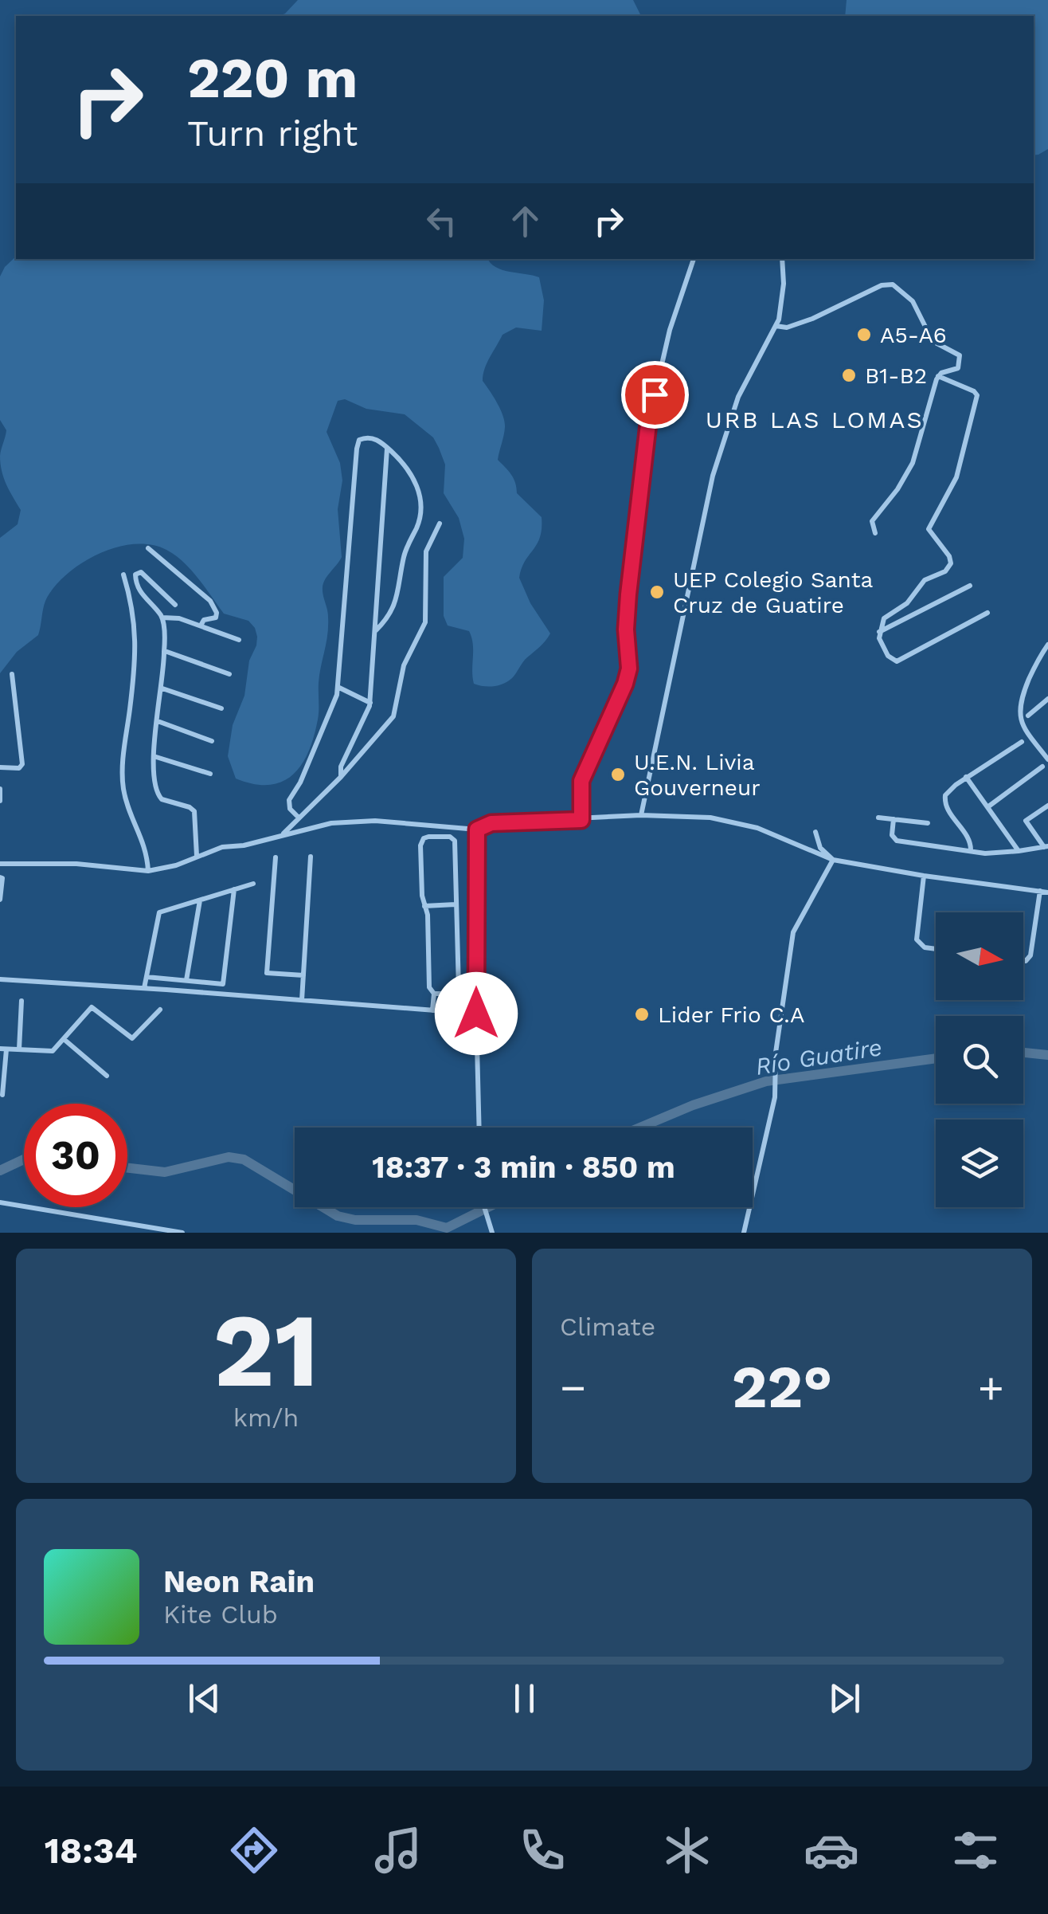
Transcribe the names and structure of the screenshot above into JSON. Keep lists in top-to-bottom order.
{
  "districts": ["URB LAS LOMAS"],
  "water": ["Río Guatire"],
  "places": [
    "A5-A6",
    "B1-B2",
    "UEP Colegio Santa Cruz de Guatire",
    "U.E.N. Livia Gouverneur",
    "Lider Frio C.A"
  ],
  "north": "right",
  "page": {
    "turn": ["220 m", "Turn right"],
    "limit": "30",
    "trip": "18:37 · 3 min · 850 m",
    "tile": [
      ["21", "km/h"],
      "Climate"
    ],
    "heat": ["−", "22°", "+"],
    "song": ["Neon Rain", "Kite Club"],
    "tabs": "18:34"
  }
}
